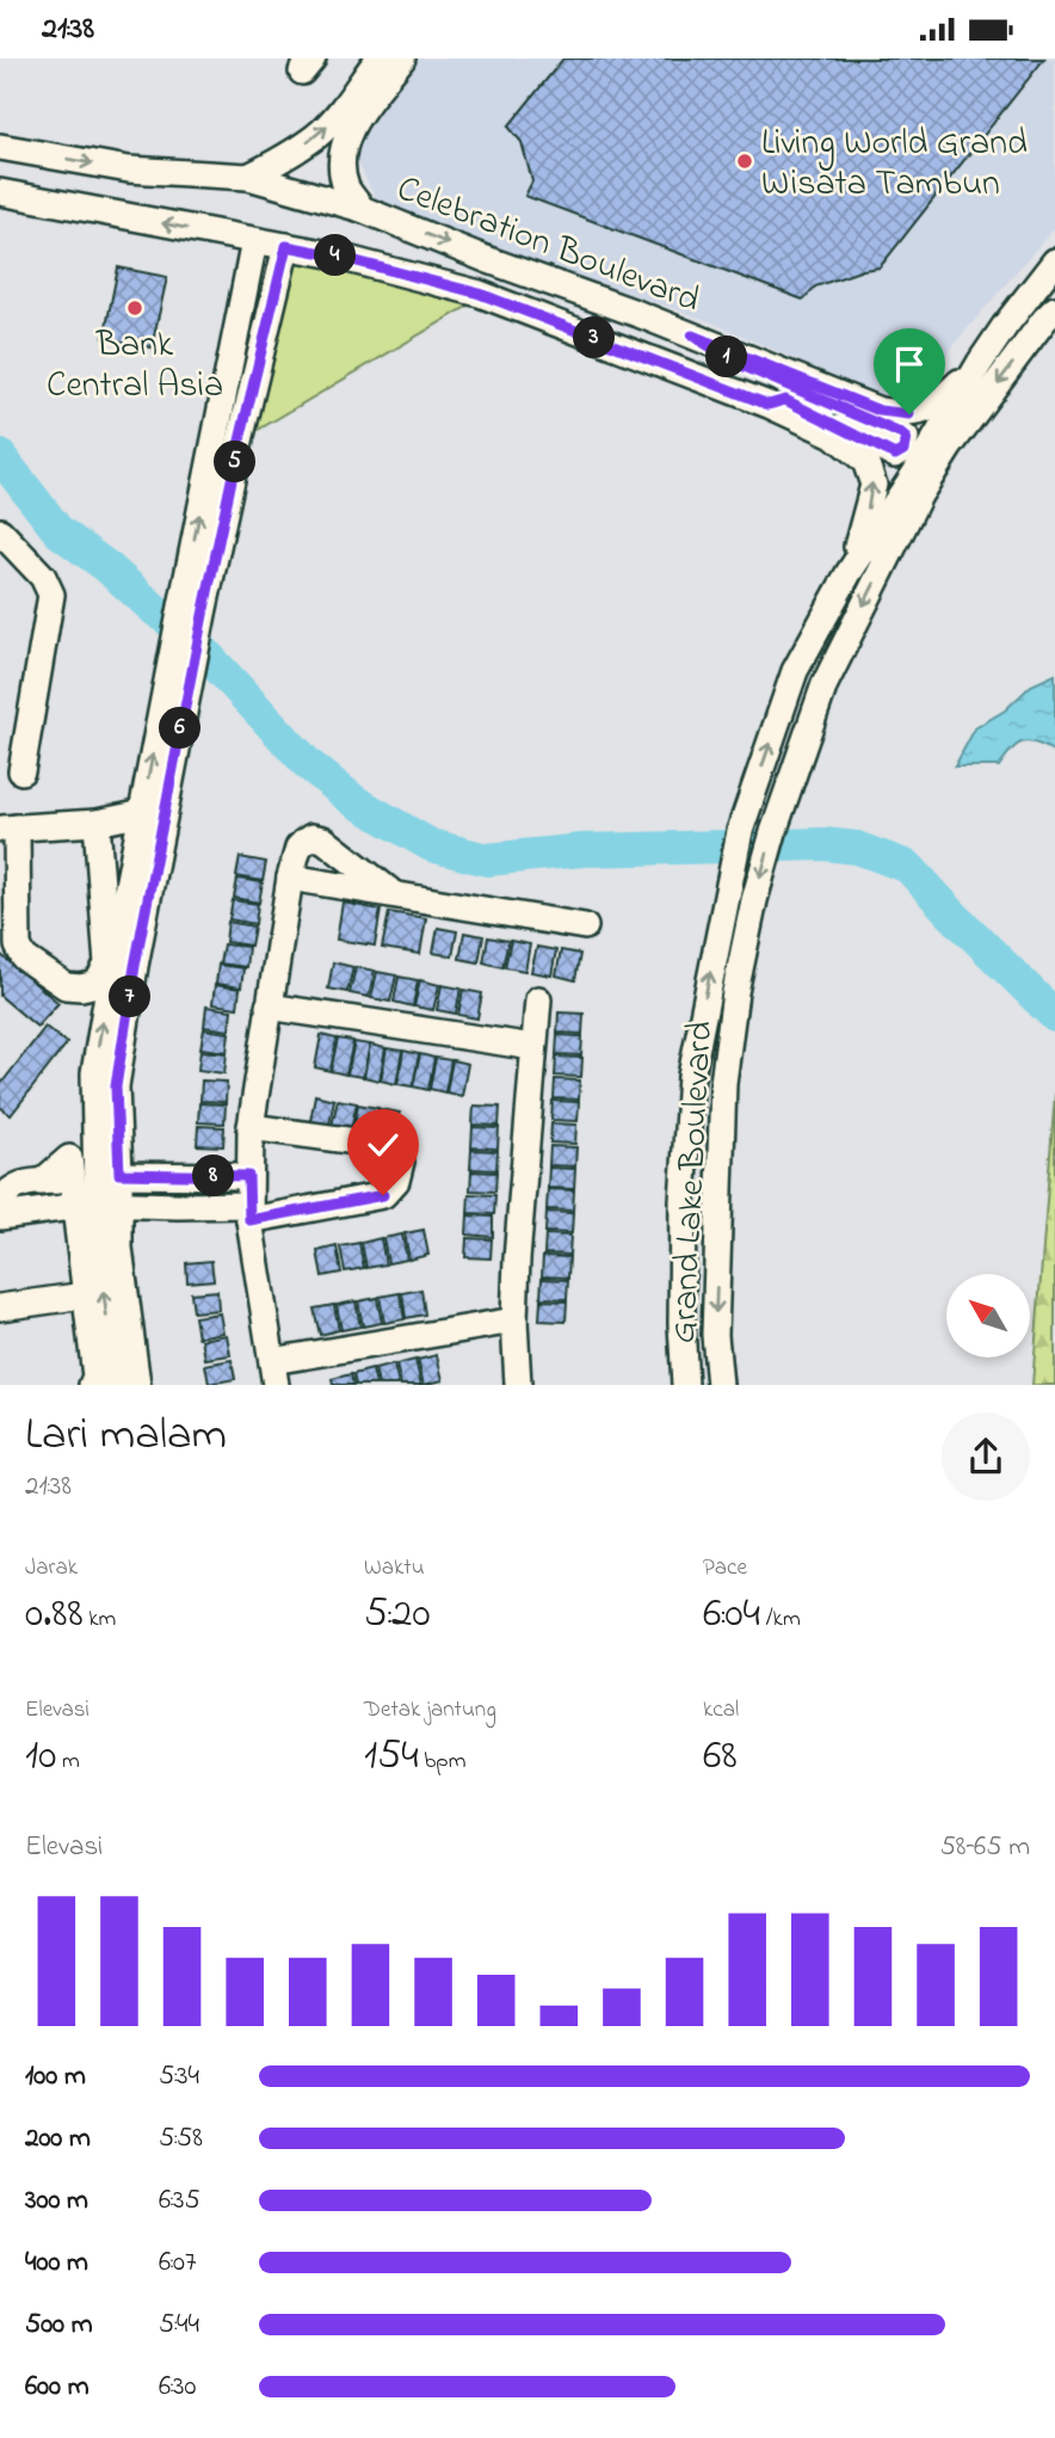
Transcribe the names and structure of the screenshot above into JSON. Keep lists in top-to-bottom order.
{
  "streets": {
    "street": ["Celebration Boulevard", "Grand Lake Boulevard"]
  },
  "crossings": [
    ["Celebration Boulevard", "Grand Lake Boulevard"]
  ],
  "places": ["Living World Grand Wisata Tambun", "Bank Central Asia"],
  "north": "top left",
  "page": {
    "status": "21:38",
    "pins": [
      "4",
      "3",
      "1",
      "5",
      "6",
      "7",
      "8"
    ],
    "heading": ["Lari malam", "21:38"],
    "stats": [
      ["Jarak", "0.88 km"],
      ["Waktu", "5:20"],
      ["Pace", "6:04 /km"],
      ["Elevasi", "10 m"],
      ["Detak jantung", "154 bpm"],
      ["kcal", "68"]
    ],
    "chart": ["Elevasi", "58–65 m"],
    "list": [
      {
        "name": "100 m",
        "note": "5:34"
      },
      {
        "name": "200 m",
        "note": "5:58"
      },
      {
        "name": "300 m",
        "note": "6:35"
      },
      {
        "name": "400 m",
        "note": "6:07"
      },
      {
        "name": "500 m",
        "note": "5:44"
      },
      {
        "name": "600 m",
        "note": "6:30"
      }
    ]
  }
}
